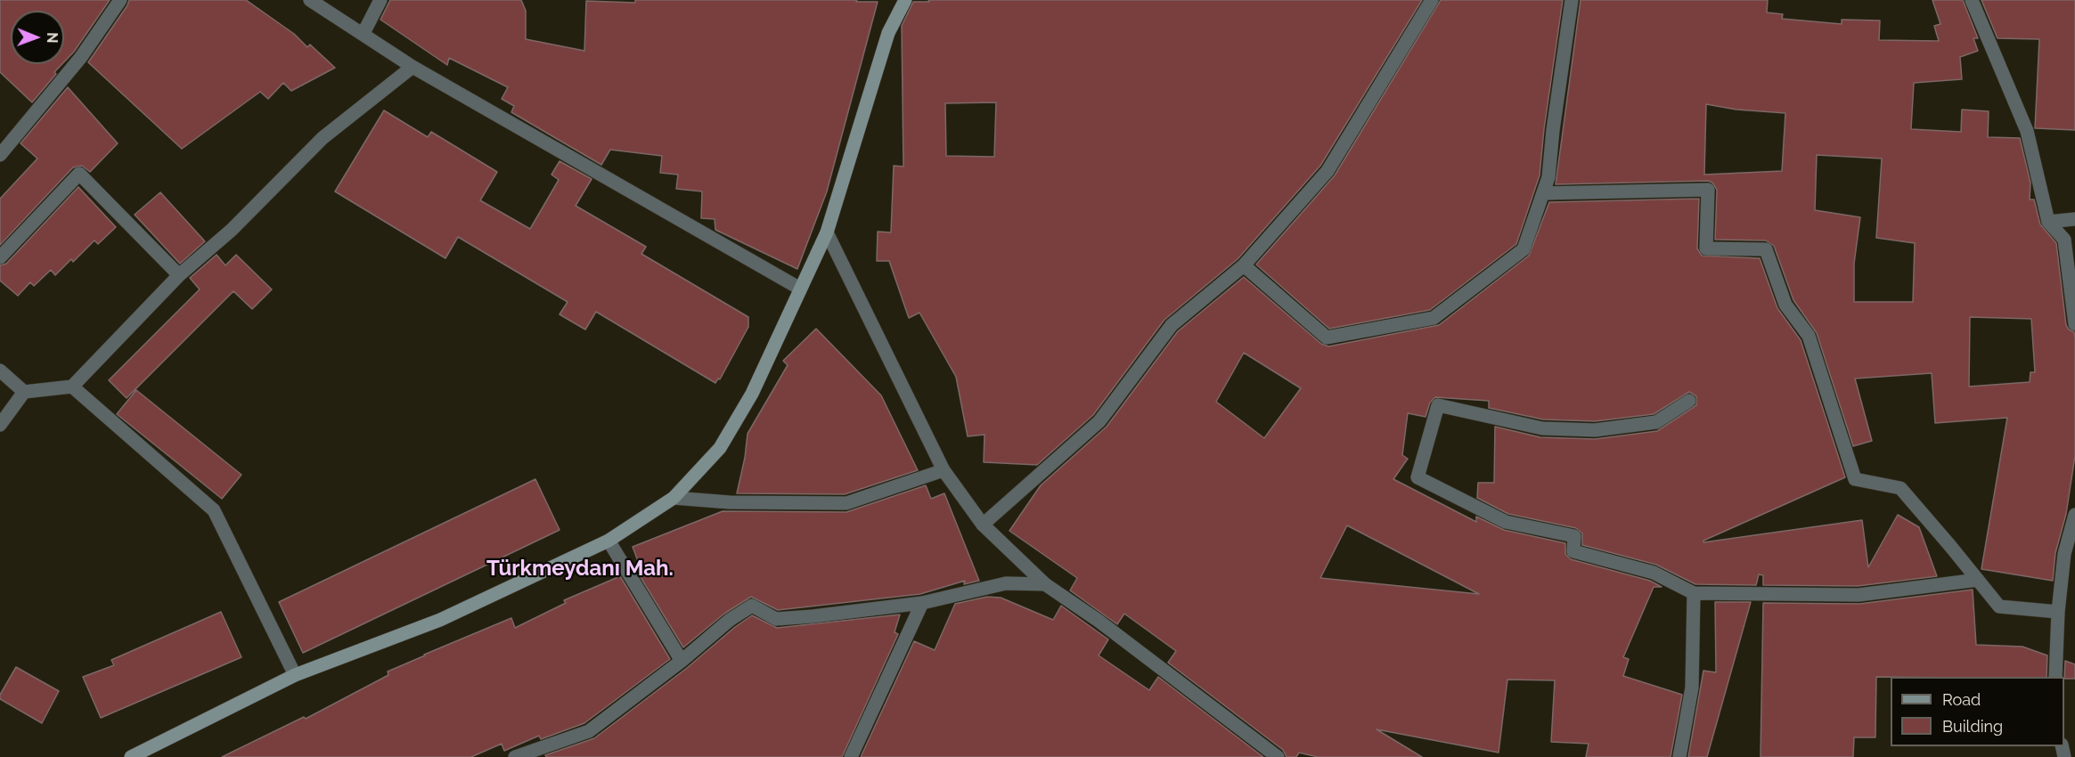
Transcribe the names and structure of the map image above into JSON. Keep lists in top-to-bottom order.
{
  "districts": ["Türkmeydanı Mah."],
  "legend": ["Road", "Building"],
  "north": "right"
}
